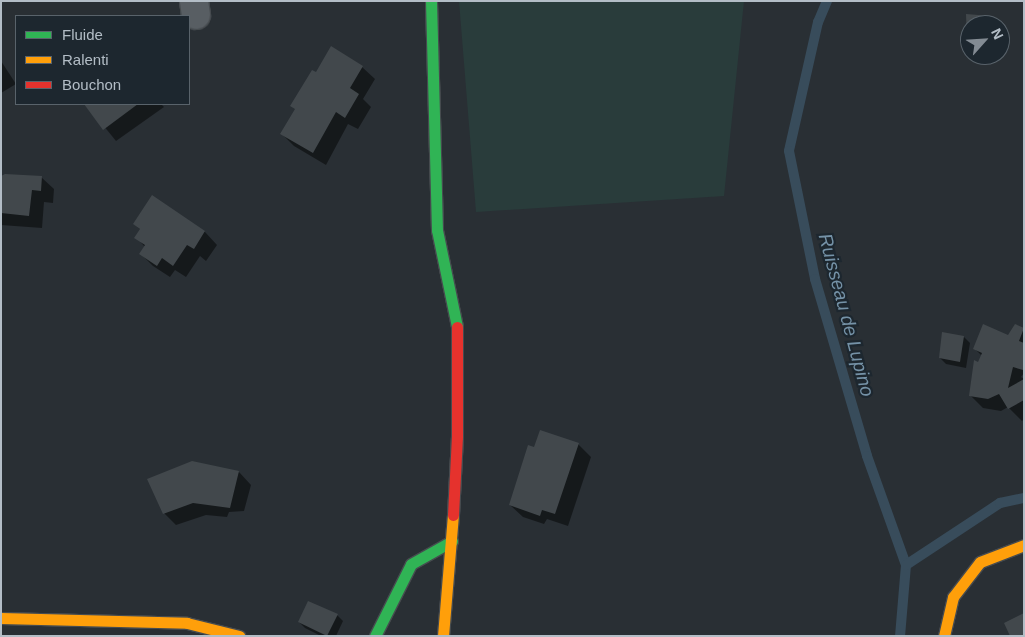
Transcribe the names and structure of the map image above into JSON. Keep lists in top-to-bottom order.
{
  "water": ["Ruisseau de Lupino"],
  "legend": ["Fluide", "Ralenti", "Bouchon"],
  "north": "top right"
}
